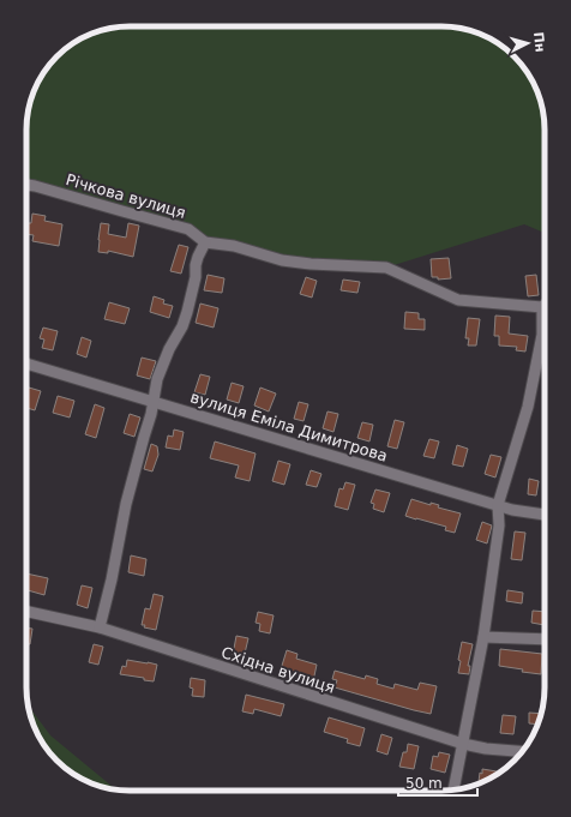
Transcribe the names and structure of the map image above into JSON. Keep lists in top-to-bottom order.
{
  "streets": {
    "street": ["Річкова вулиця", "вулиця Еміла Димитрова", "Східна вулиця"]
  },
  "scale_bar": "50 m",
  "north": "right"
}
